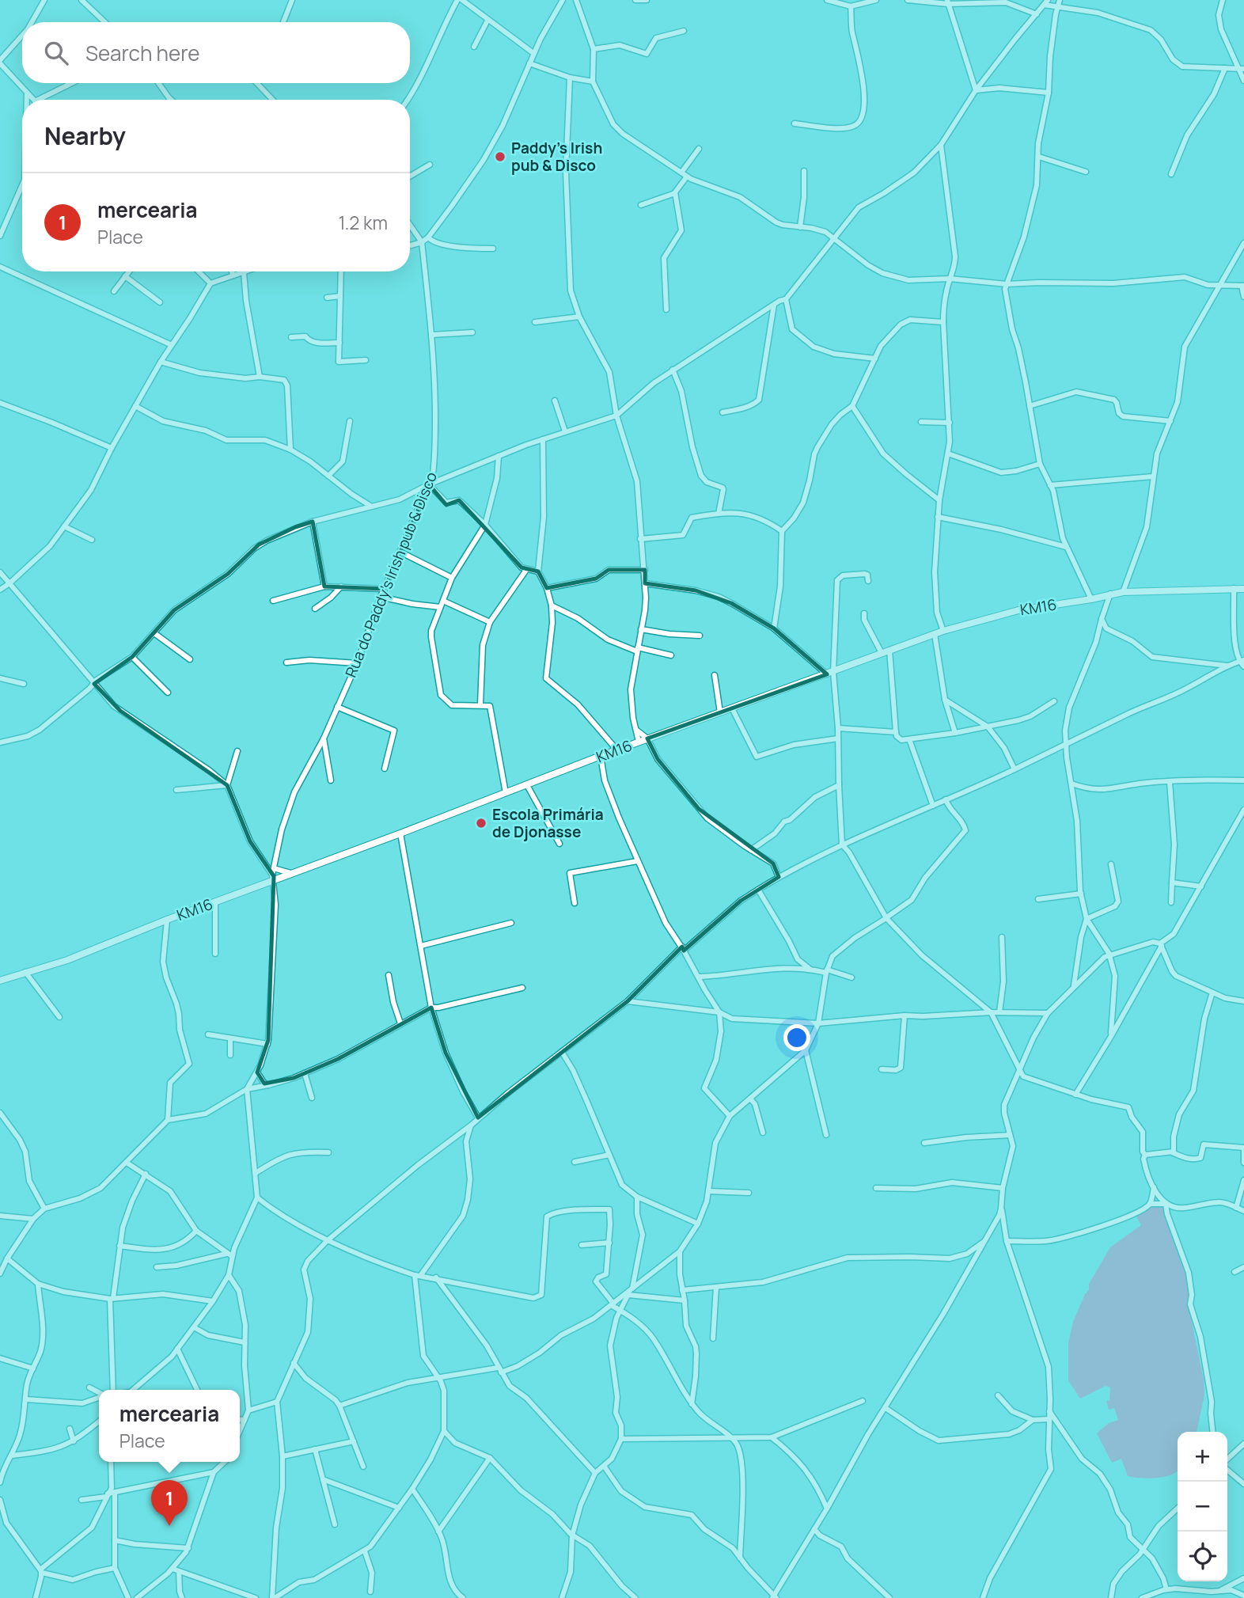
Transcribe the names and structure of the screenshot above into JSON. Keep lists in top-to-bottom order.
{
  "streets": {
    "street": ["Rua do Paddy's Irish pub & Disco", "KM16"]
  },
  "crossings": [
    ["Rua do Paddy's Irish pub & Disco", "KM16"]
  ],
  "places": ["Paddy's Irish pub & Disco", "Escola Primária de Djonasse"],
  "page": {
    "search": "Search here",
    "heading": "Nearby",
    "list": [
      {
        "mark": "1",
        "name": "mercearia",
        "note": "Place",
        "value": "1.2 km"
      }
    ],
    "popup": ["mercearia", "Place"],
    "map_buttons": ["+", "−"],
    "pins": "1"
  }
}
